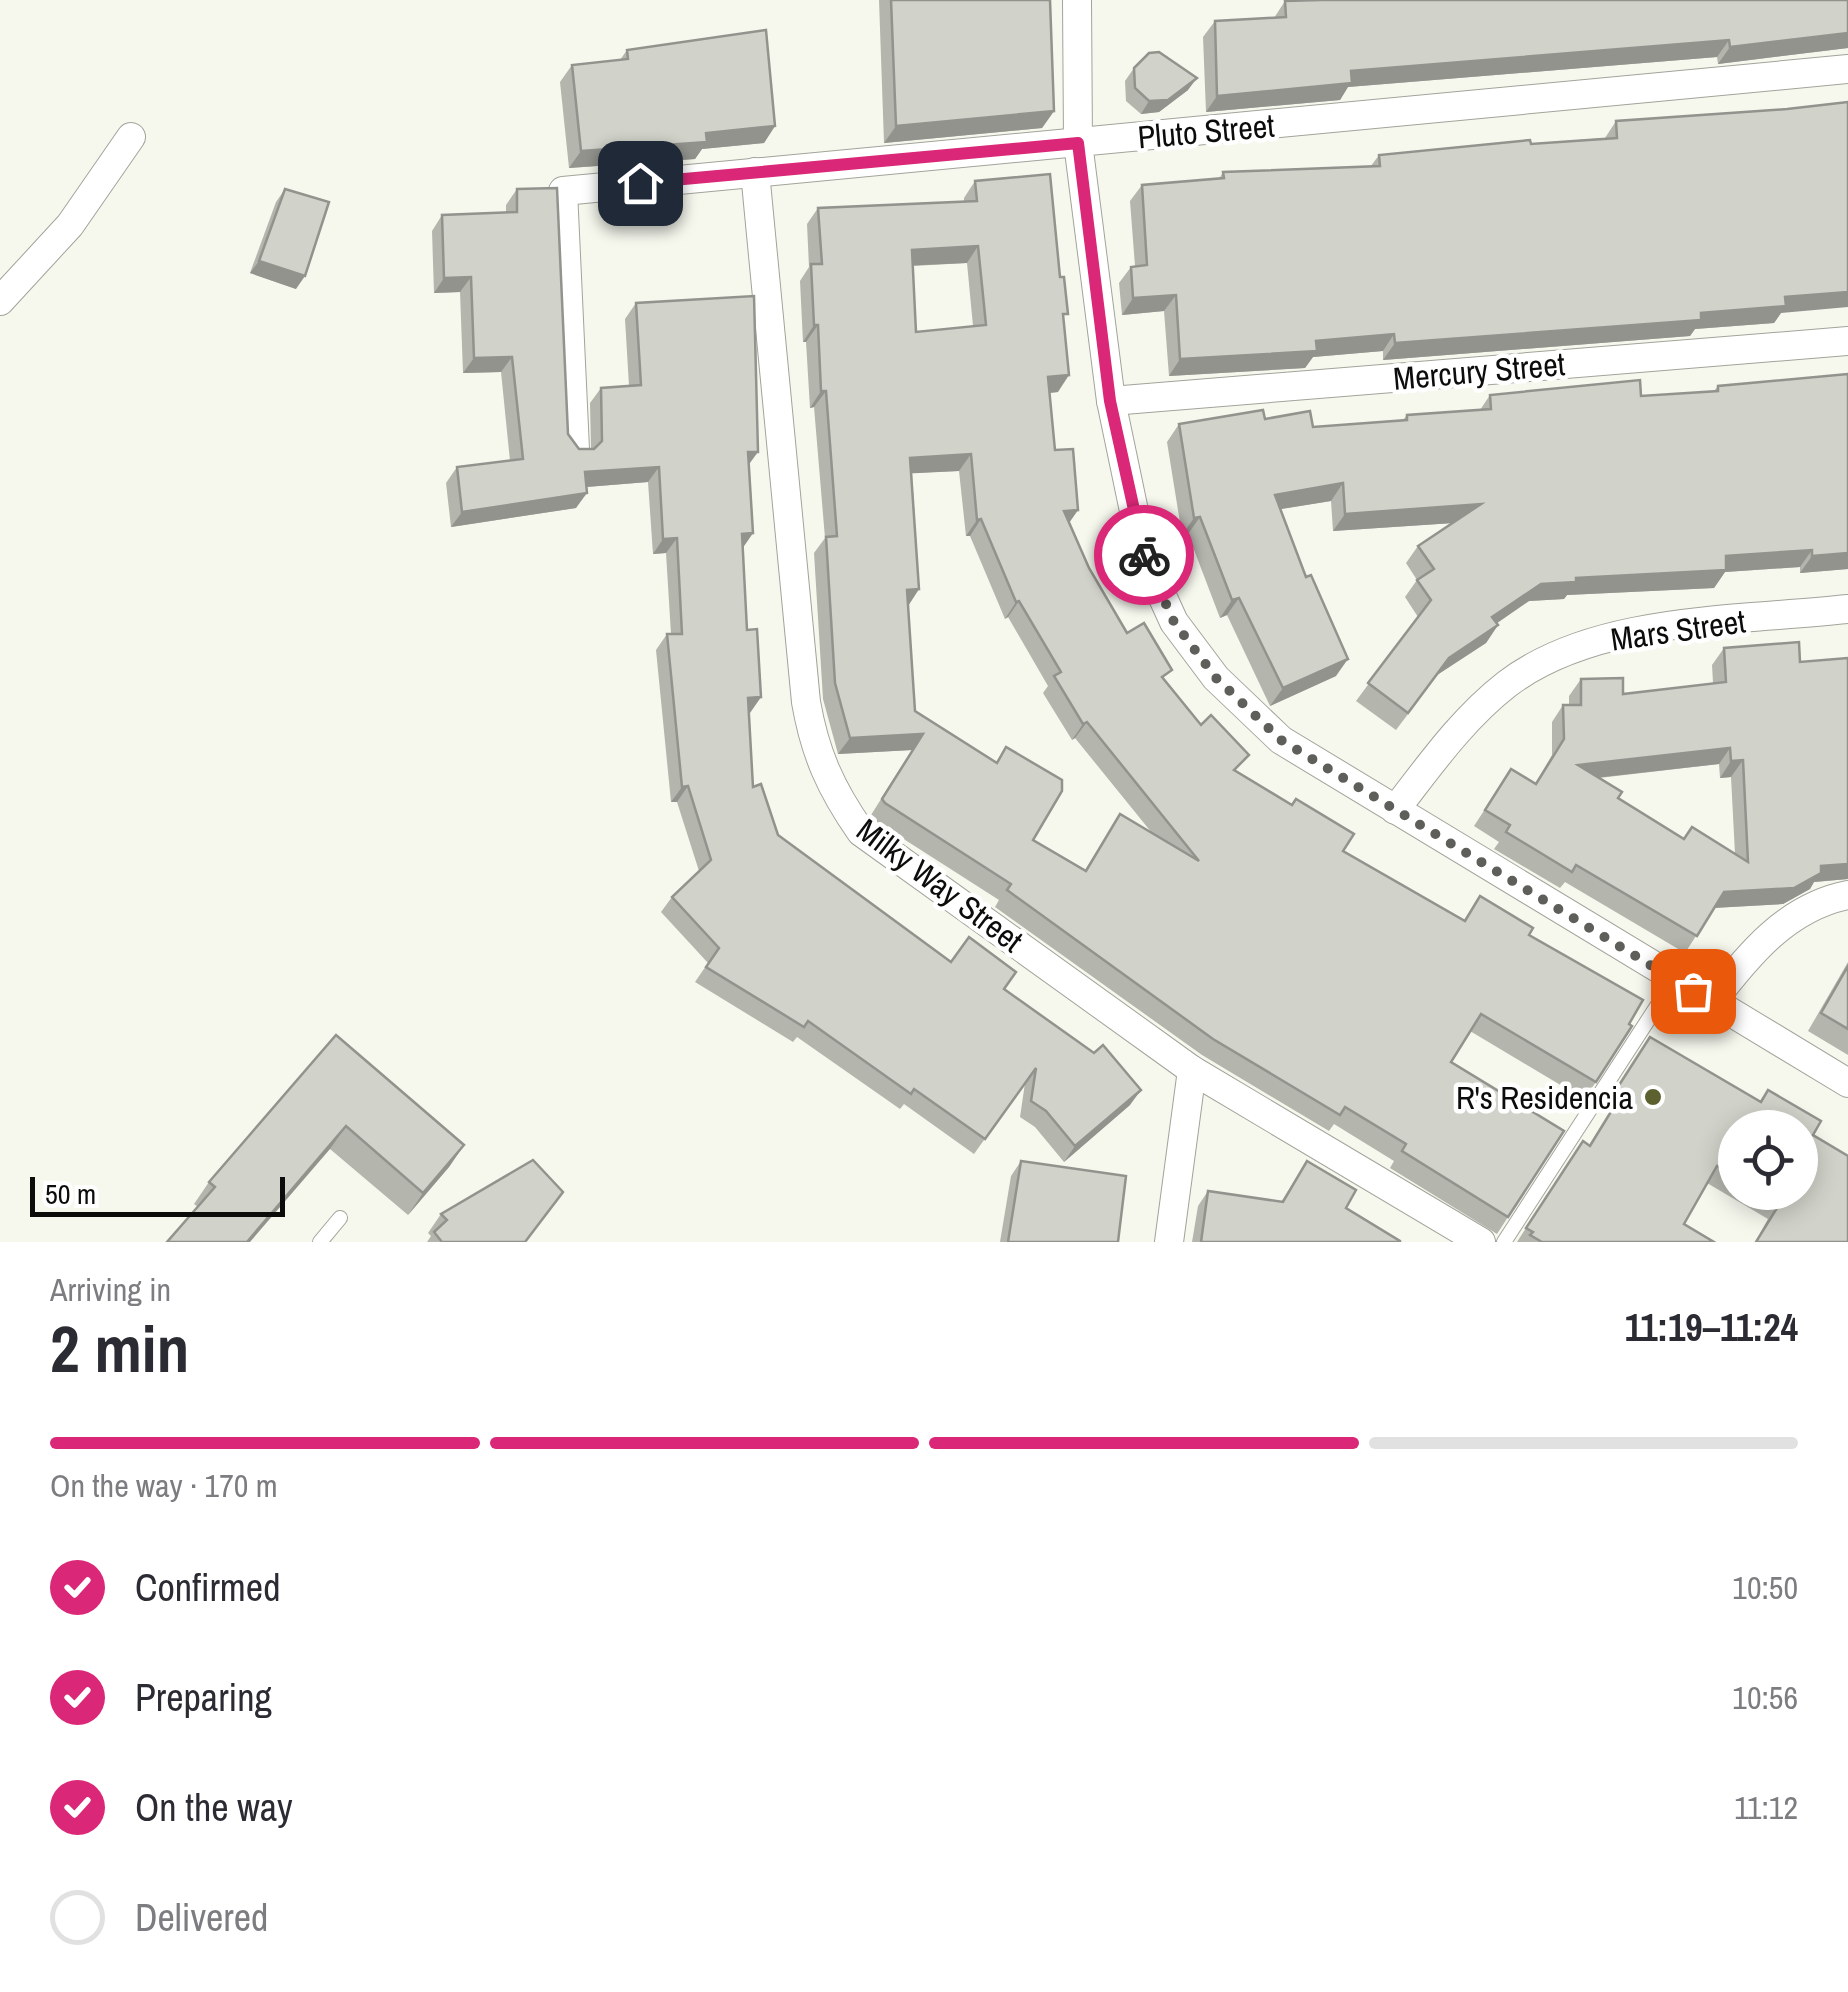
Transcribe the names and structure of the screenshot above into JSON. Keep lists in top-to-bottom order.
{
  "streets": {
    "street": [
      "Pluto Street",
      "Mercury Street",
      "Mars Street",
      "Milky Way Street"
    ]
  },
  "crossings": [
    ["Pluto Street", "Milky Way Street"]
  ],
  "places": ["R's Residencia"],
  "scale_bar": "50 m",
  "page": {
    "scale": "50 m",
    "heading": ["2 min", "Arriving in", "11:19–11:24"],
    "bar": "On the way · 170 m",
    "list": [
      ["Confirmed", "10:50"],
      ["Preparing", "10:56"],
      ["On the way", "11:12"],
      "Delivered"
    ]
  }
}
